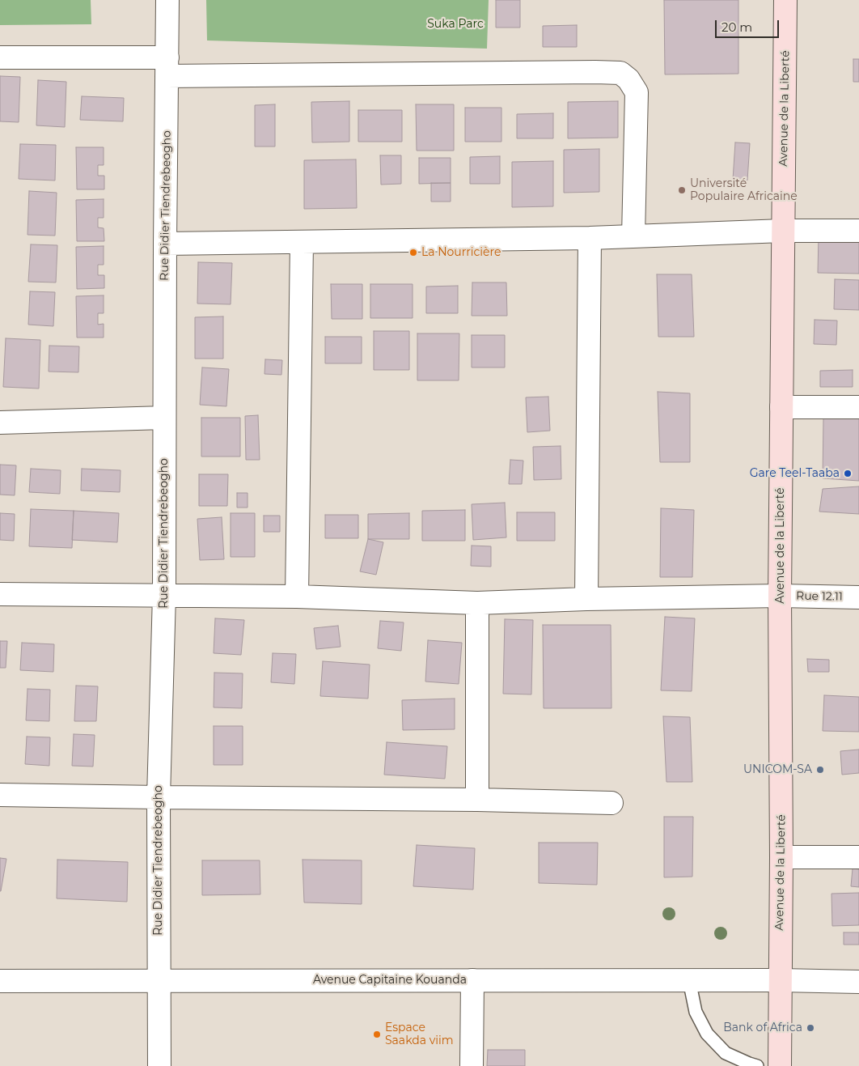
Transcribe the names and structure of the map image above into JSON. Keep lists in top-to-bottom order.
{
  "streets": {
    "main road": ["Avenue de la Liberté"],
    "street": ["Rue Didier Tiendrebeogho", "Rue 12.11", "Avenue Capitaine Kouanda"]
  },
  "crossings": [
    ["Avenue de la Liberté", "Rue 12.11"],
    ["Avenue de la Liberté", "Avenue Capitaine Kouanda"],
    ["Rue Didier Tiendrebeogho", "Rue 12.11"],
    ["Rue Didier Tiendrebeogho", "Avenue Capitaine Kouanda"]
  ],
  "parks": ["Suka Parc"],
  "places": [
    "Université Populaire Africaine",
    "La Nourricière",
    "Gare Teel-Taaba",
    "UNICOM-SA",
    "Bank of Africa",
    "Espace Saakda viim"
  ],
  "scale_bar": "20 m"
}
